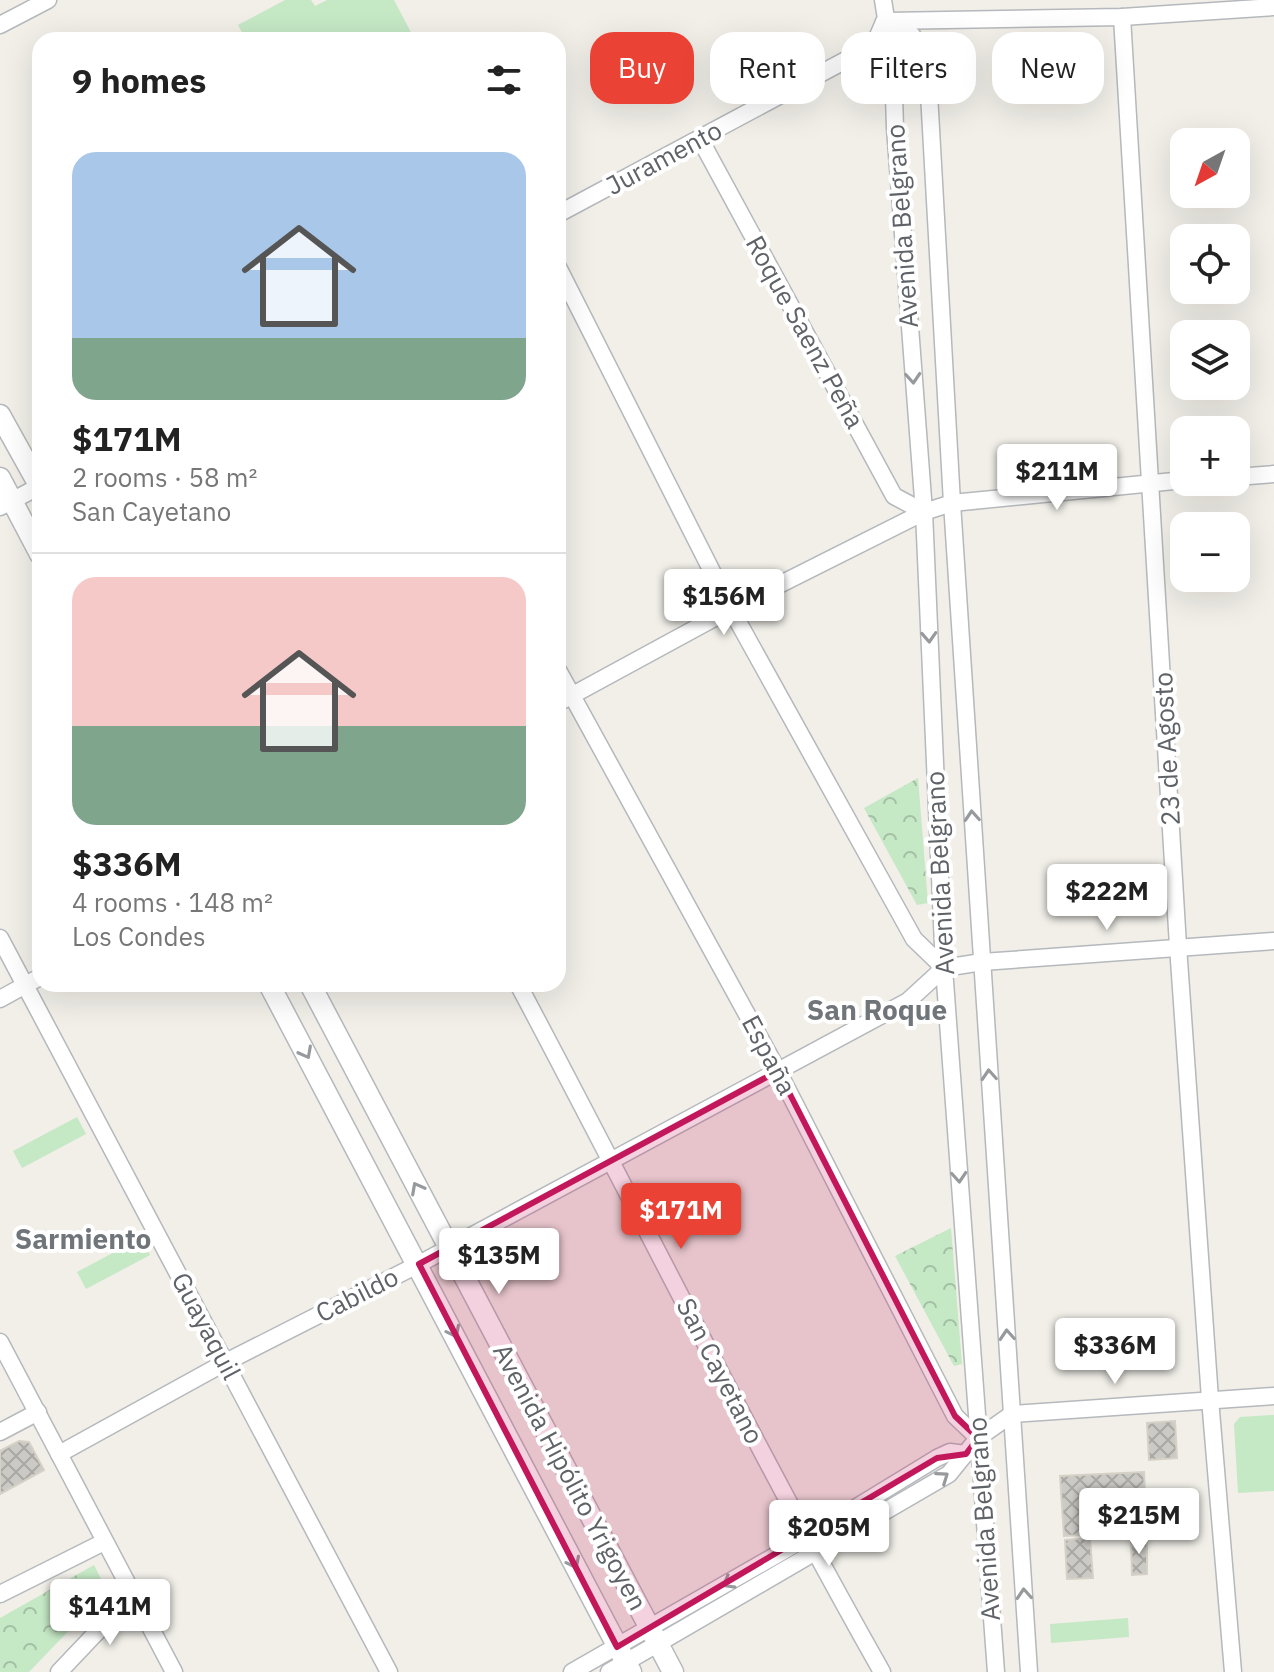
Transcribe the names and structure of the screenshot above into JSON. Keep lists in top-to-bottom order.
{
  "streets": {
    "street": [
      "Juramento",
      "Avenida Belgrano",
      "Roque Saenz Peña",
      "23 de Agosto",
      "España",
      "Cabildo",
      "Guayaquil",
      "San Cayetano",
      "Avenida Hipólito Yrigoyen"
    ]
  },
  "crossings": [
    ["Juramento", "Avenida Belgrano"],
    ["Juramento", "Roque Saenz Peña"],
    ["Avenida Belgrano", "Roque Saenz Peña"],
    ["Avenida Belgrano", "España"],
    ["Avenida Belgrano", "Cabildo"],
    ["España", "Cabildo"],
    ["Cabildo", "Guayaquil"],
    ["Cabildo", "San Cayetano"],
    ["Cabildo", "Avenida Hipólito Yrigoyen"]
  ],
  "districts": ["San Roque", "Sarmiento"],
  "north": "bottom left",
  "page": {
    "chip": [
      "Buy",
      "Rent",
      "Filters",
      "New"
    ],
    "heading": "9 homes",
    "map_buttons": ["+", "−"],
    "list": [
      {
        "name": "$171M",
        "note": "2 rooms · 58 m² · San Cayetano"
      },
      {
        "name": "$336M",
        "note": "4 rooms · 148 m² · Los Condes"
      }
    ],
    "price": [
      "$211M",
      "$156M",
      "$222M",
      "$171M",
      "$135M",
      "$336M",
      "$215M",
      "$205M",
      "$141M"
    ]
  }
}
